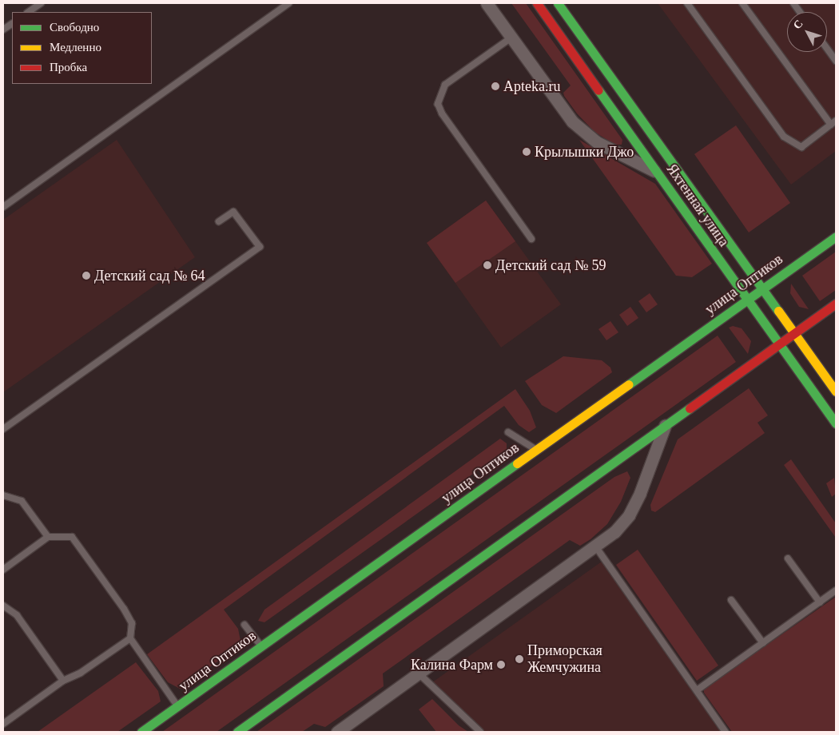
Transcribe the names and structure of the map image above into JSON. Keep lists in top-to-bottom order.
{
  "streets": {
    "street": ["Яхтенная улица", "улица Оптиков"]
  },
  "crossings": [
    ["Яхтенная улица", "улица Оптиков"]
  ],
  "places": [
    "Apteka.ru",
    "Крылышки Джо",
    "Детский сад № 59",
    "Детский сад № 64",
    "Приморская Жемчужина",
    "Калина Фарм"
  ],
  "legend": ["Свободно", "Медленно", "Пробка"],
  "north": "top left"
}
